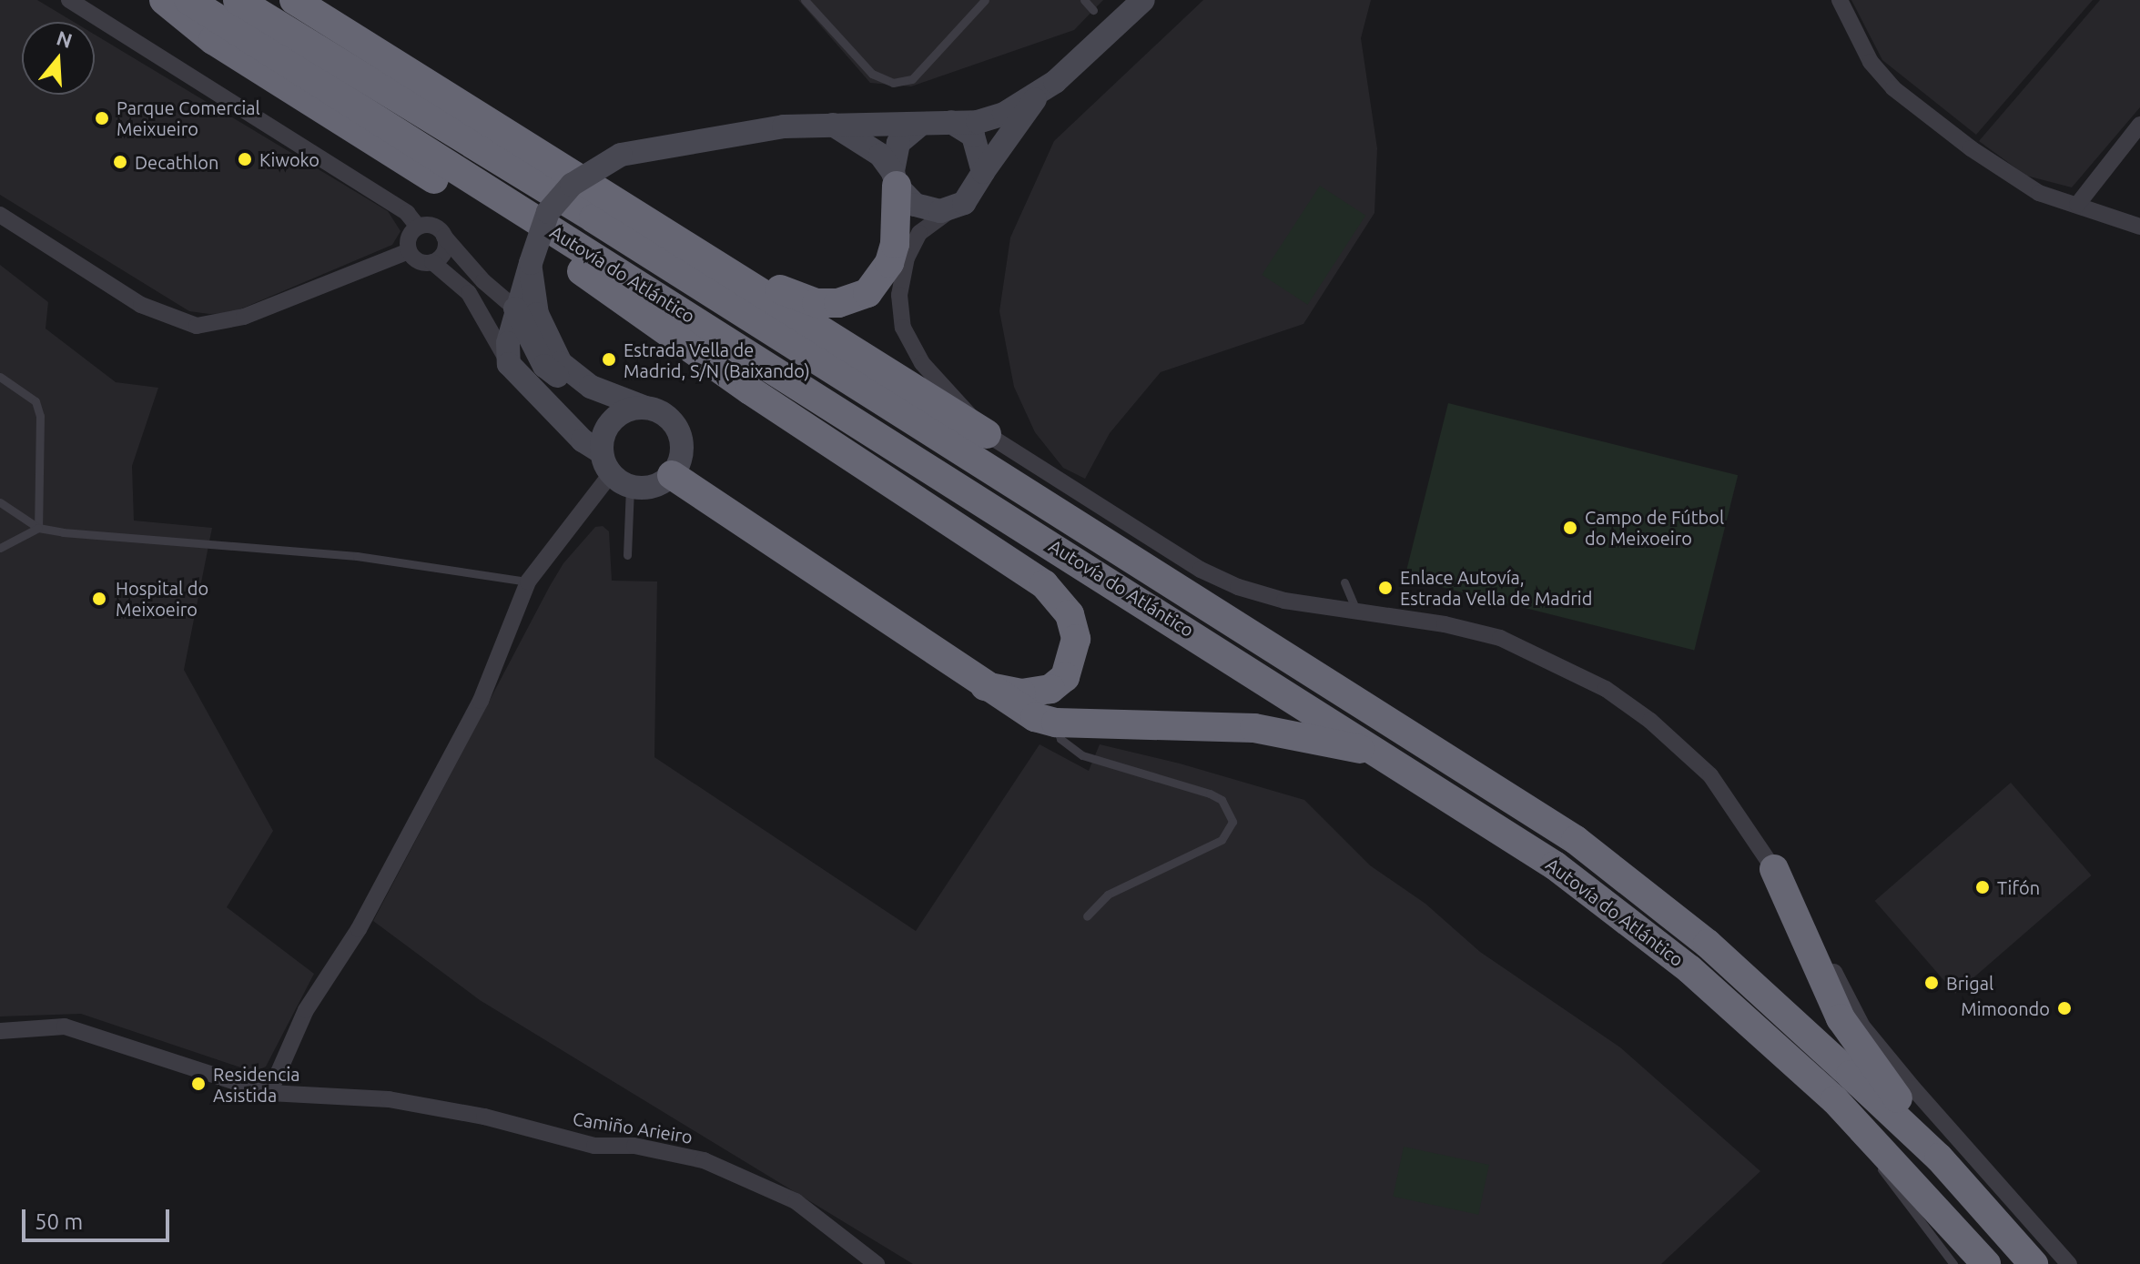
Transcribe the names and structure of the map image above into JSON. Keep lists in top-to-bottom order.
{
  "streets": {
    "highway": ["Autovía do Atlántico"],
    "street": ["Camiño Arieiro"]
  },
  "places": [
    "Parque Comercial Meixueiro",
    "Kiwoko",
    "Decathlon",
    "Estrada Vella de Madrid, S/N (Baixando)",
    "Campo de Fútbol do Meixoeiro",
    "Enlace Autovía, Estrada Vella de Madrid",
    "Hospital do Meixoeiro",
    "Tifón",
    "Brigal",
    "Mimoondo",
    "Residencia Asistida"
  ],
  "scale_bar": "50 m",
  "north": "top"
}
